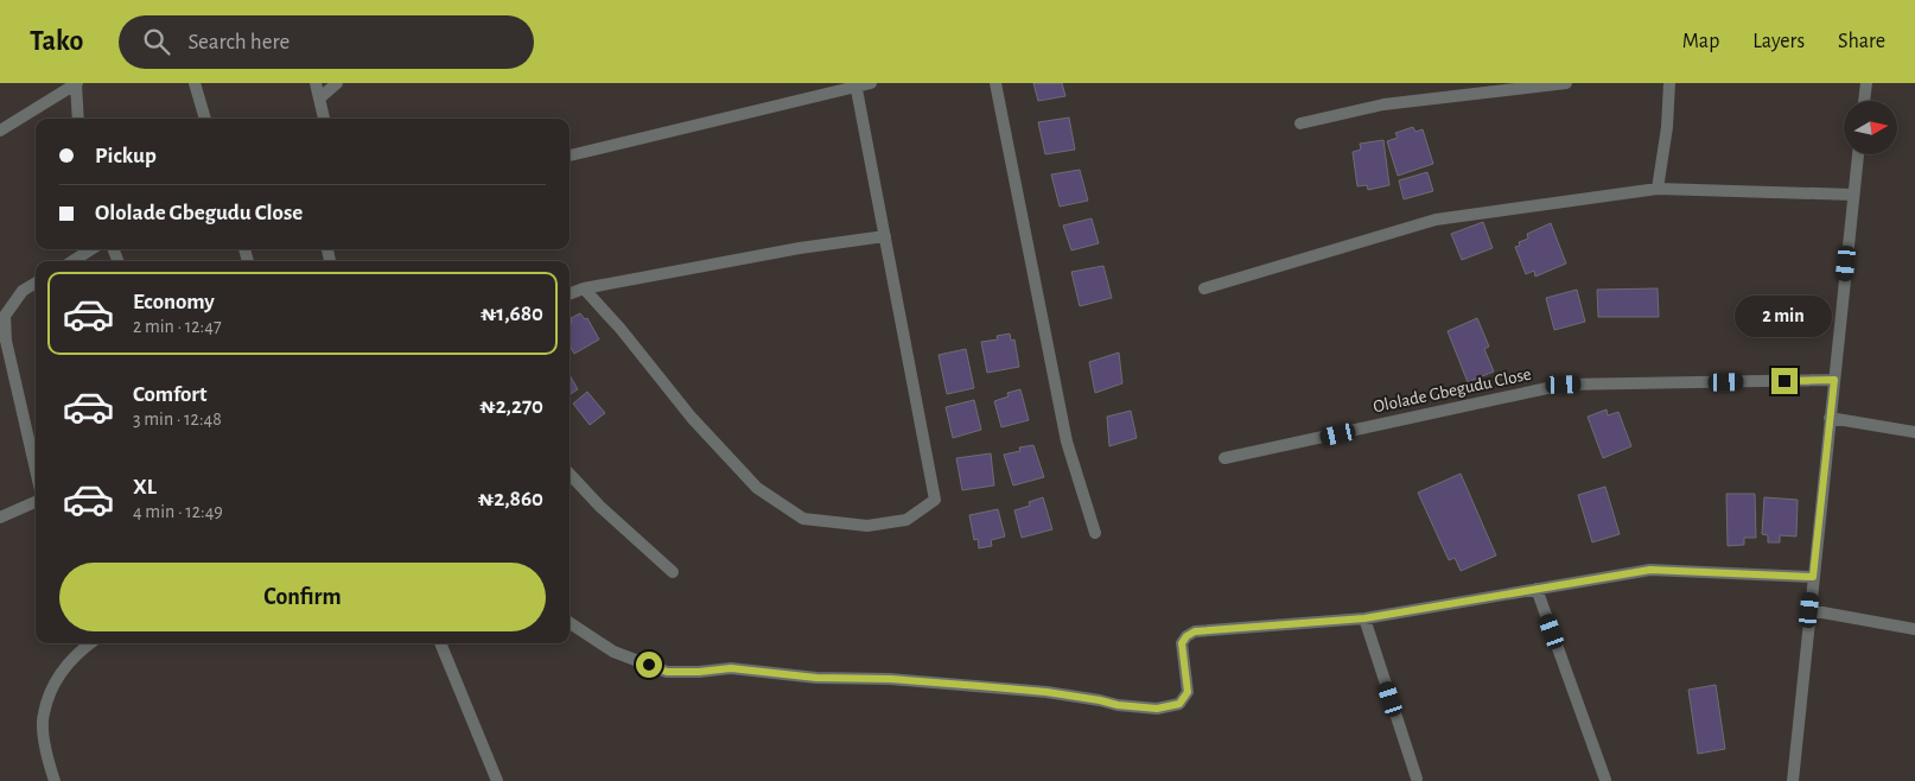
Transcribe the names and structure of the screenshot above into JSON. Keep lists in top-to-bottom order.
{
  "streets": {
    "street": ["Ololade Gbegudu Close"]
  },
  "north": "right",
  "page": {
    "header": "Tako",
    "search": "Search here",
    "nav": ["Map", "Layers", "Share"],
    "banner": ["Pickup", "Ololade Gbegudu Close"],
    "list": [
      {
        "name": "Economy",
        "note": "2 min · 12:47",
        "value": "₦1,680"
      },
      {
        "name": "Comfort",
        "note": "3 min · 12:48",
        "value": "₦2,270"
      },
      {
        "name": "XL",
        "note": "4 min · 12:49",
        "value": "₦2,860"
      }
    ],
    "bubble": "2 min",
    "buttons": "Confirm"
  }
}
